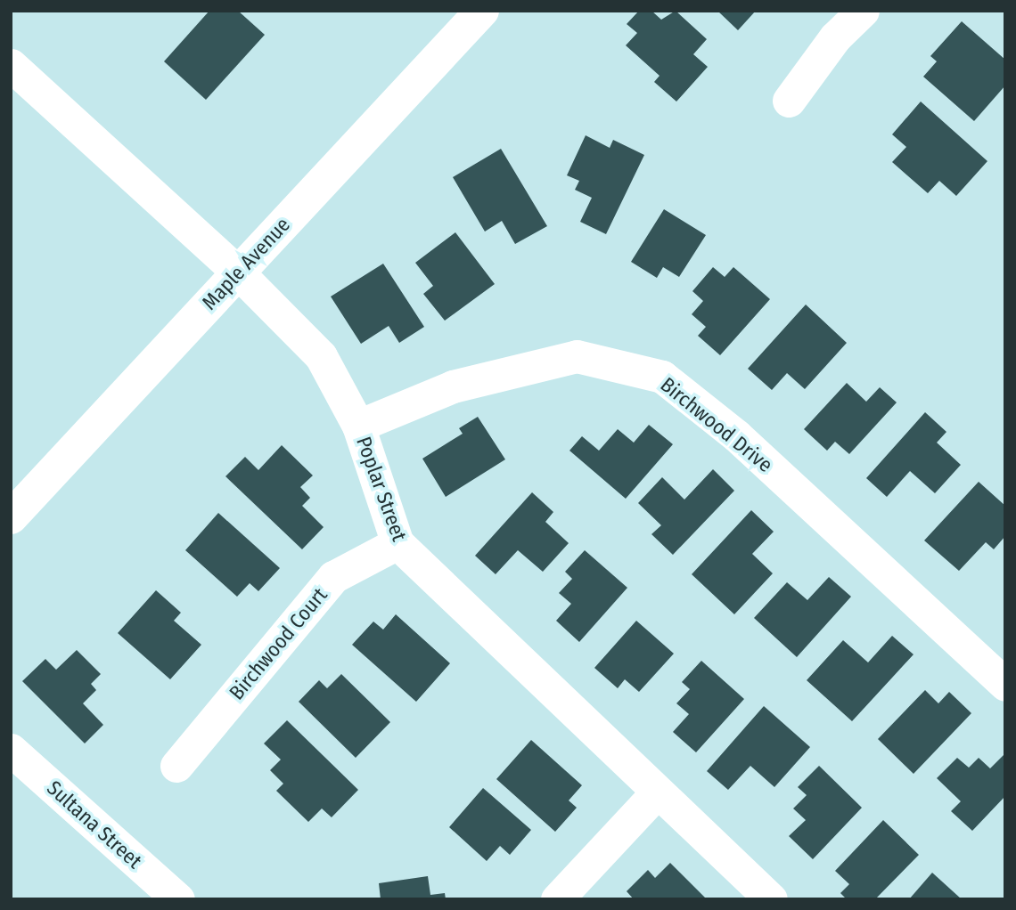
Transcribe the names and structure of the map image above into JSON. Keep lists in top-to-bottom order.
{
  "streets": {
    "street": [
      "Maple Avenue",
      "Birchwood Drive",
      "Poplar Street",
      "Birchwood Court",
      "Sultana Street"
    ]
  },
  "crossings": [
    ["Maple Avenue", "Poplar Street"],
    ["Birchwood Drive", "Poplar Street"],
    ["Poplar Street", "Birchwood Court"]
  ]
}
